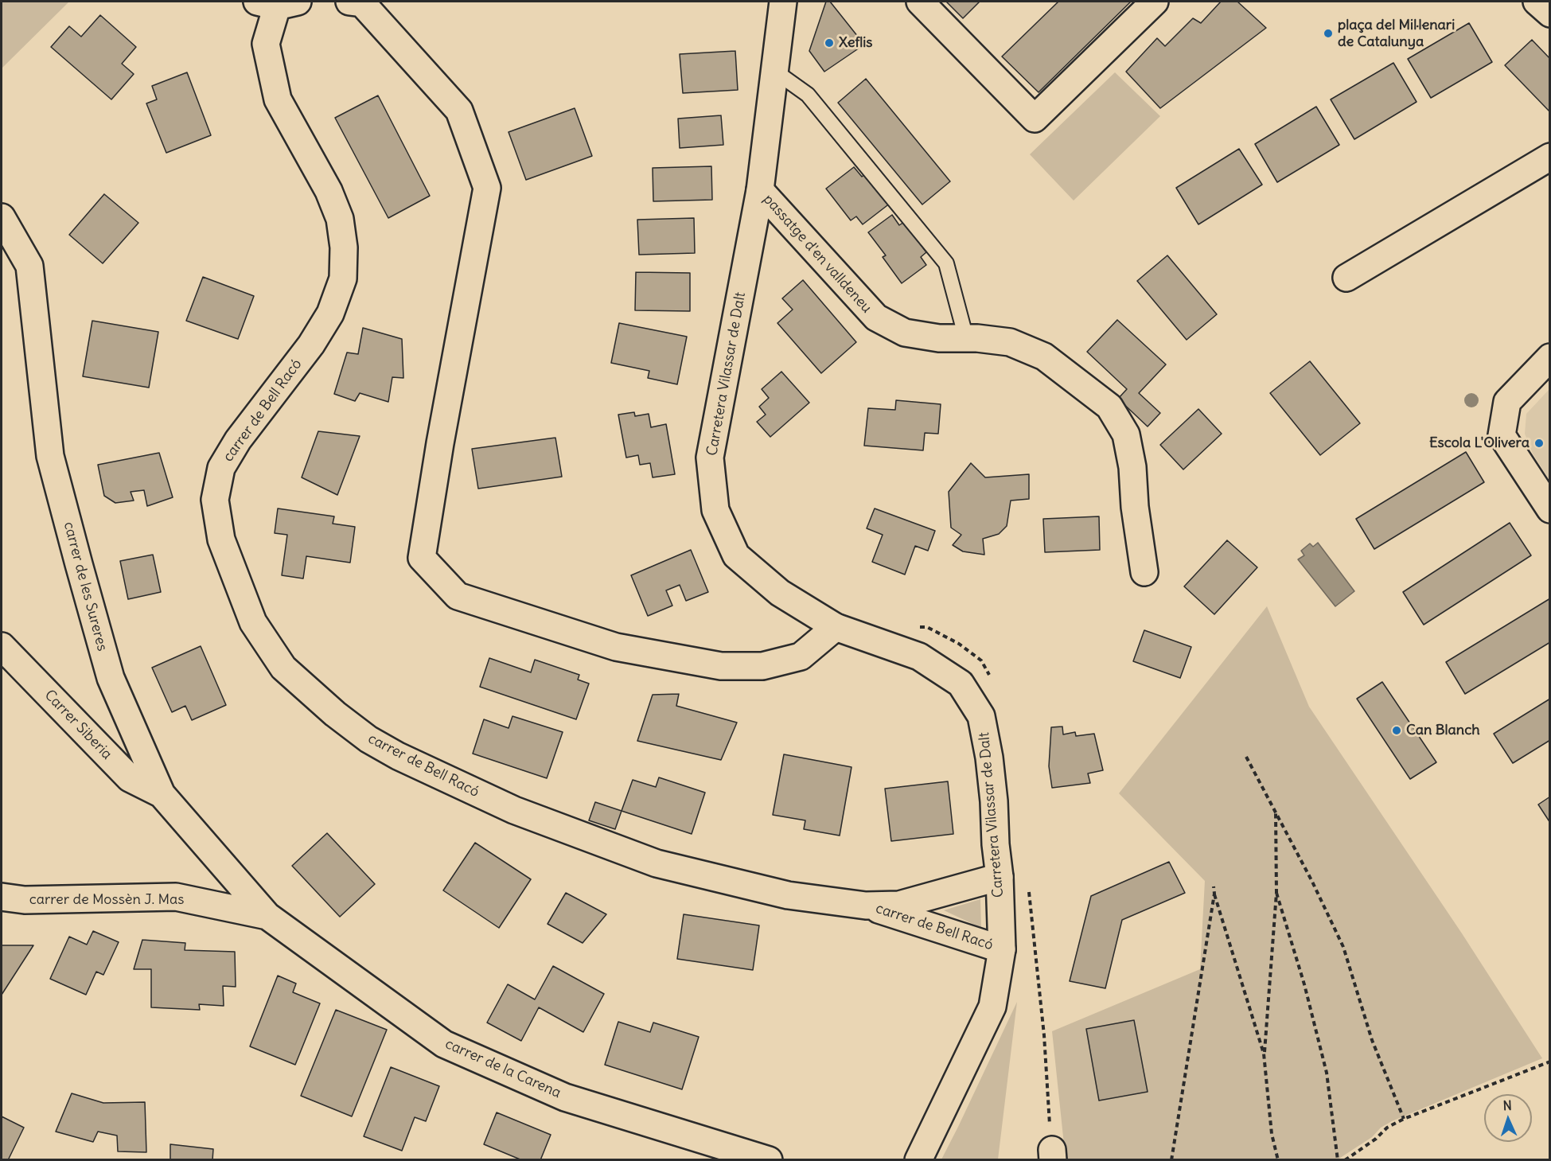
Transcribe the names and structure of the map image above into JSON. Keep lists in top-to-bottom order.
{
  "streets": {
    "street": [
      "passatge d'en valldeneu",
      "Carretera Vilassar de Dalt",
      "carrer de Bell Racó",
      "carrer de les Sureres",
      "Carrer Siberia",
      "carrer de Mossèn J. Mas",
      "carrer de la Carena"
    ]
  },
  "crossings": [
    ["passatge d'en valldeneu", "Carretera Vilassar de Dalt"],
    ["Carretera Vilassar de Dalt", "carrer de Bell Racó"],
    ["carrer de les Sureres", "Carrer Siberia"],
    ["carrer de les Sureres", "carrer de Mossèn J. Mas"],
    ["carrer de les Sureres", "carrer de la Carena"],
    ["carrer de Mossèn J. Mas", "carrer de la Carena"]
  ],
  "places": [
    "plaça del Mil·lenari de Catalunya",
    "Xeflis",
    "Escola L'Olivera",
    "Can Blanch"
  ],
  "north": "top"
}
